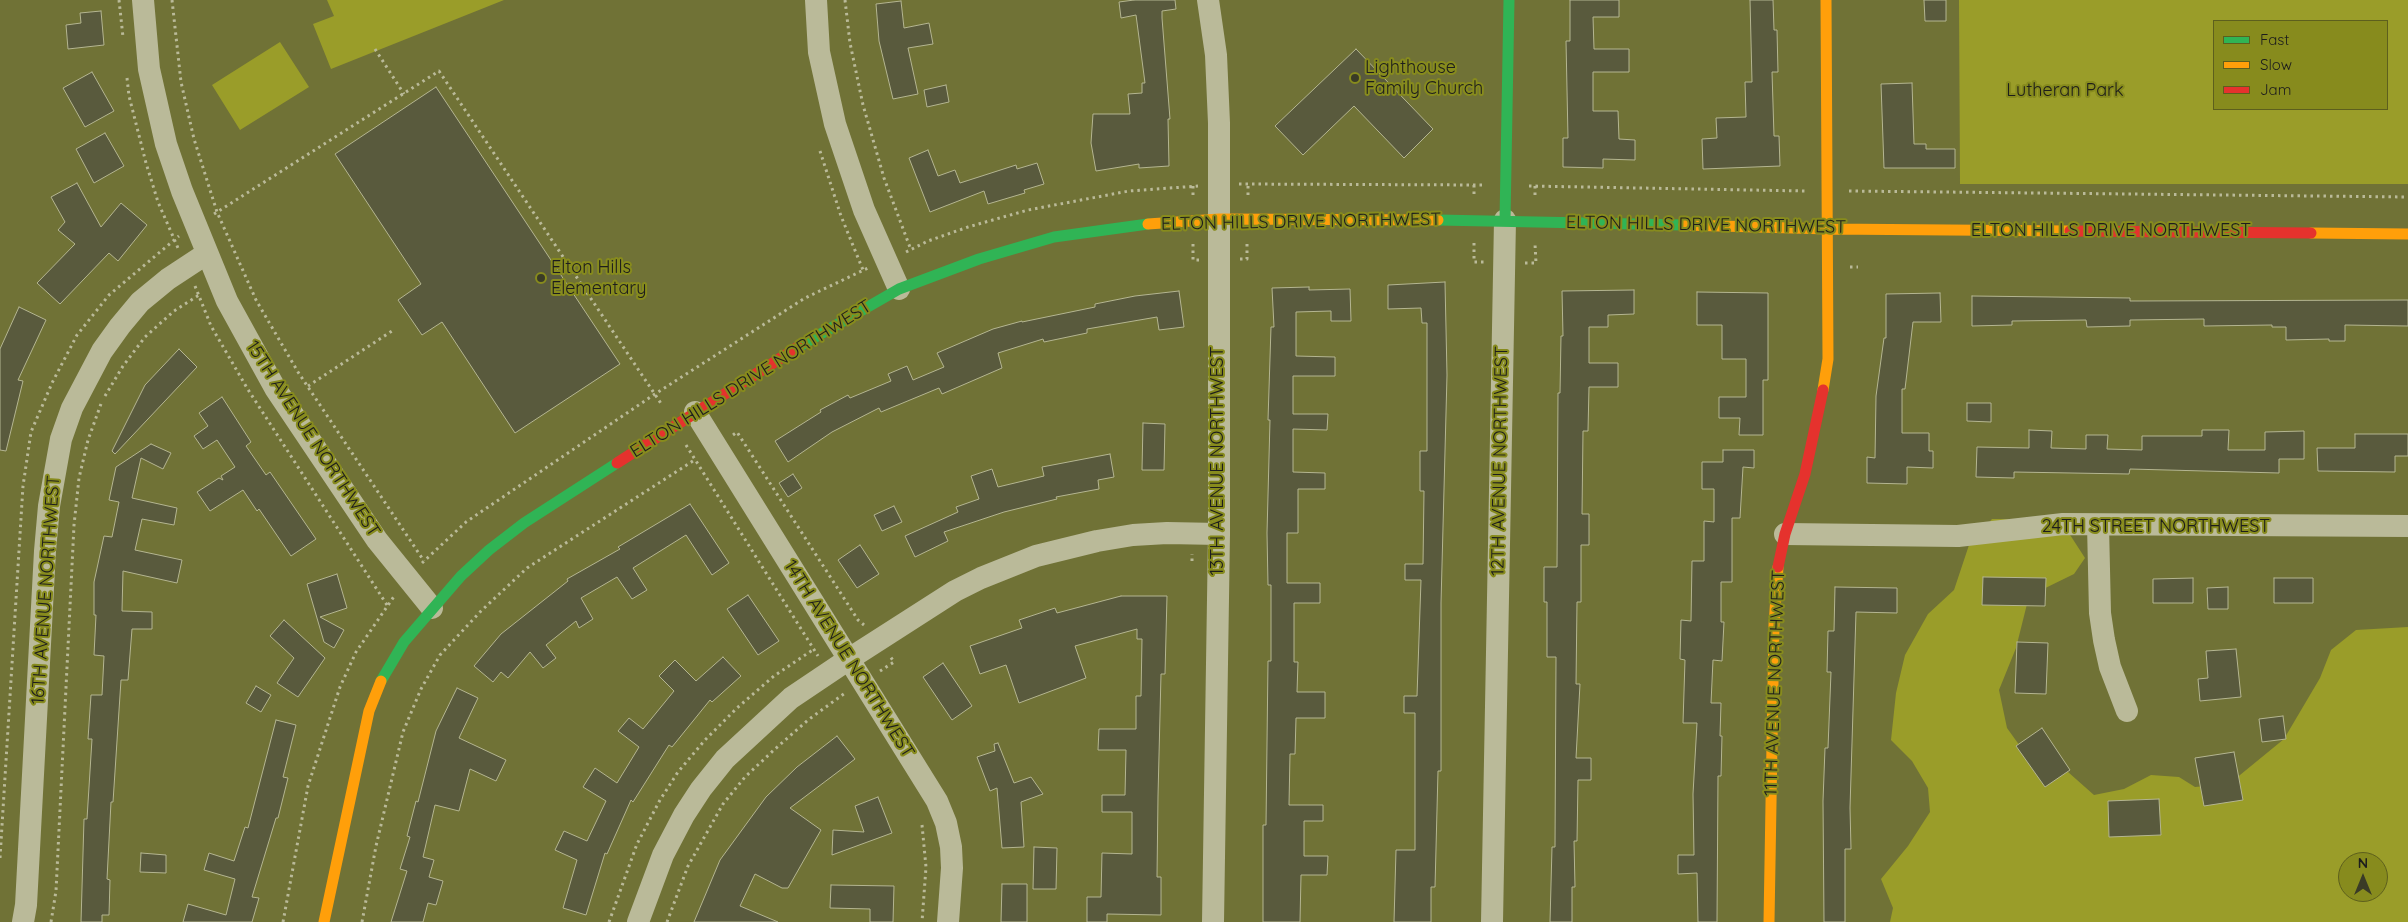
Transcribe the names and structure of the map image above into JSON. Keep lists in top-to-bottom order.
{
  "streets": {
    "main road": ["ELTON HILLS DRIVE NORTHWEST", "12TH AVENUE NORTHWEST", "11TH AVENUE NORTHWEST"],
    "street": [
      "15TH AVENUE NORTHWEST",
      "13TH AVENUE NORTHWEST",
      "24TH STREET NORTHWEST",
      "16TH AVENUE NORTHWEST",
      "14TH AVENUE NORTHWEST"
    ]
  },
  "crossings": [
    ["ELTON HILLS DRIVE NORTHWEST", "15TH AVENUE NORTHWEST"],
    ["ELTON HILLS DRIVE NORTHWEST", "13TH AVENUE NORTHWEST"],
    ["ELTON HILLS DRIVE NORTHWEST", "12TH AVENUE NORTHWEST"],
    ["ELTON HILLS DRIVE NORTHWEST", "14TH AVENUE NORTHWEST"],
    ["ELTON HILLS DRIVE NORTHWEST", "11TH AVENUE NORTHWEST"],
    ["15TH AVENUE NORTHWEST", "16TH AVENUE NORTHWEST"],
    ["24TH STREET NORTHWEST", "11TH AVENUE NORTHWEST"]
  ],
  "parks": ["Lutheran Park"],
  "places": ["Lighthouse Family Church", "Elton Hills Elementary"],
  "legend": ["Fast", "Slow", "Jam"],
  "north": "top"
}
